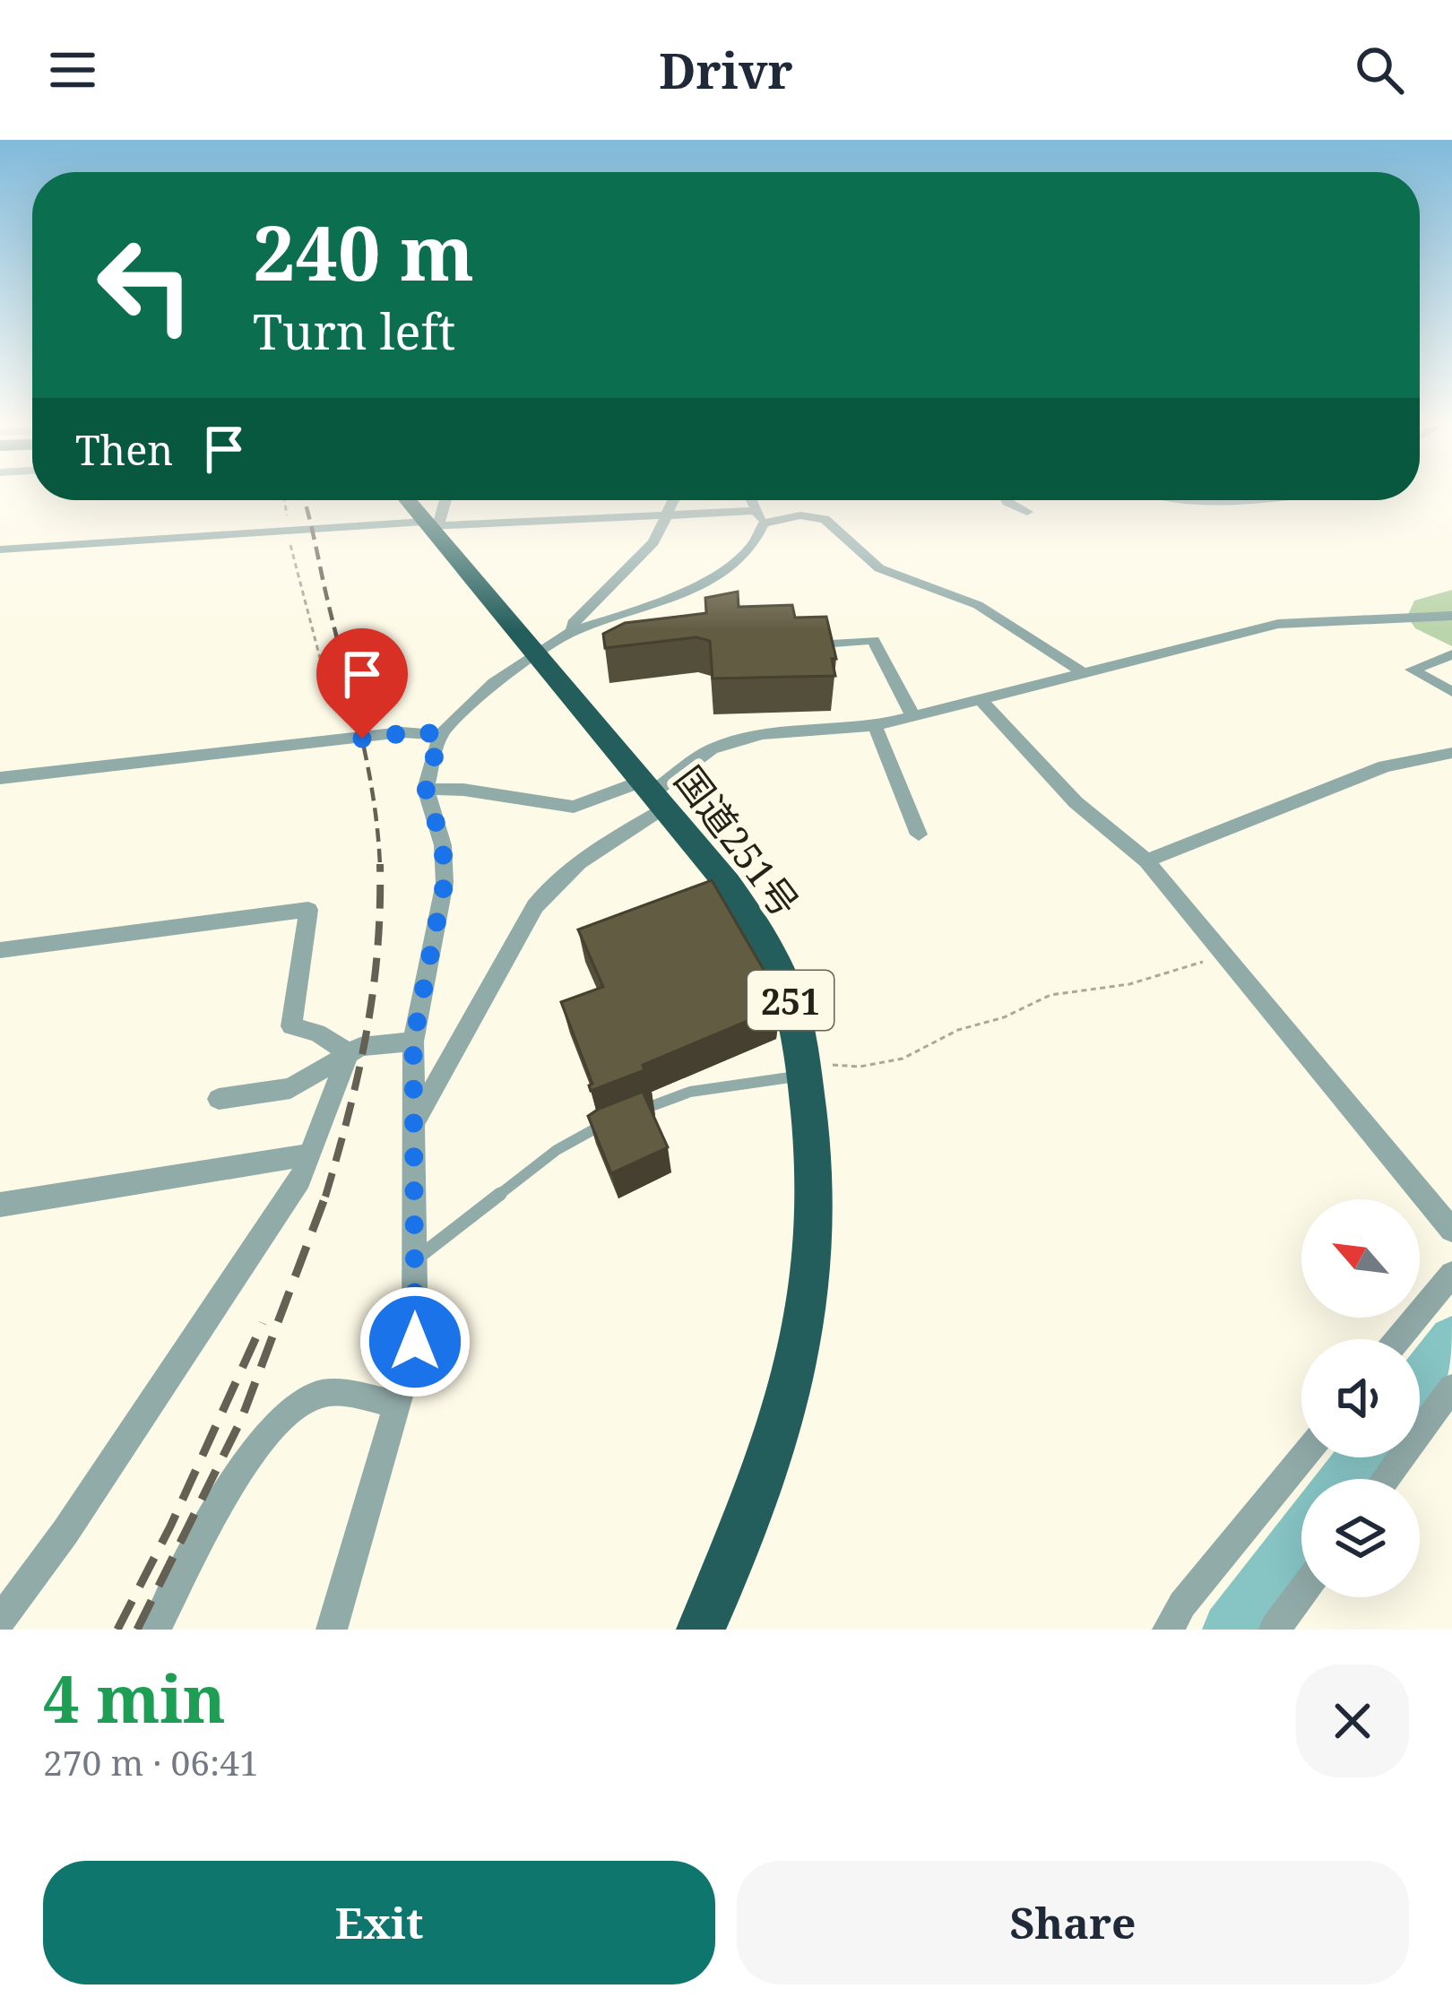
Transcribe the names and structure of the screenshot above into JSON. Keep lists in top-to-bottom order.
{
  "streets": {
    "highway": ["国道251号", "251"]
  },
  "north": "top left",
  "page": {
    "header": "Drivr",
    "turn": ["240 m", "Turn left"],
    "then": "Then",
    "heading": ["4 min", "270 m · 06:41"],
    "buttons": ["Exit", "Share"]
  }
}
